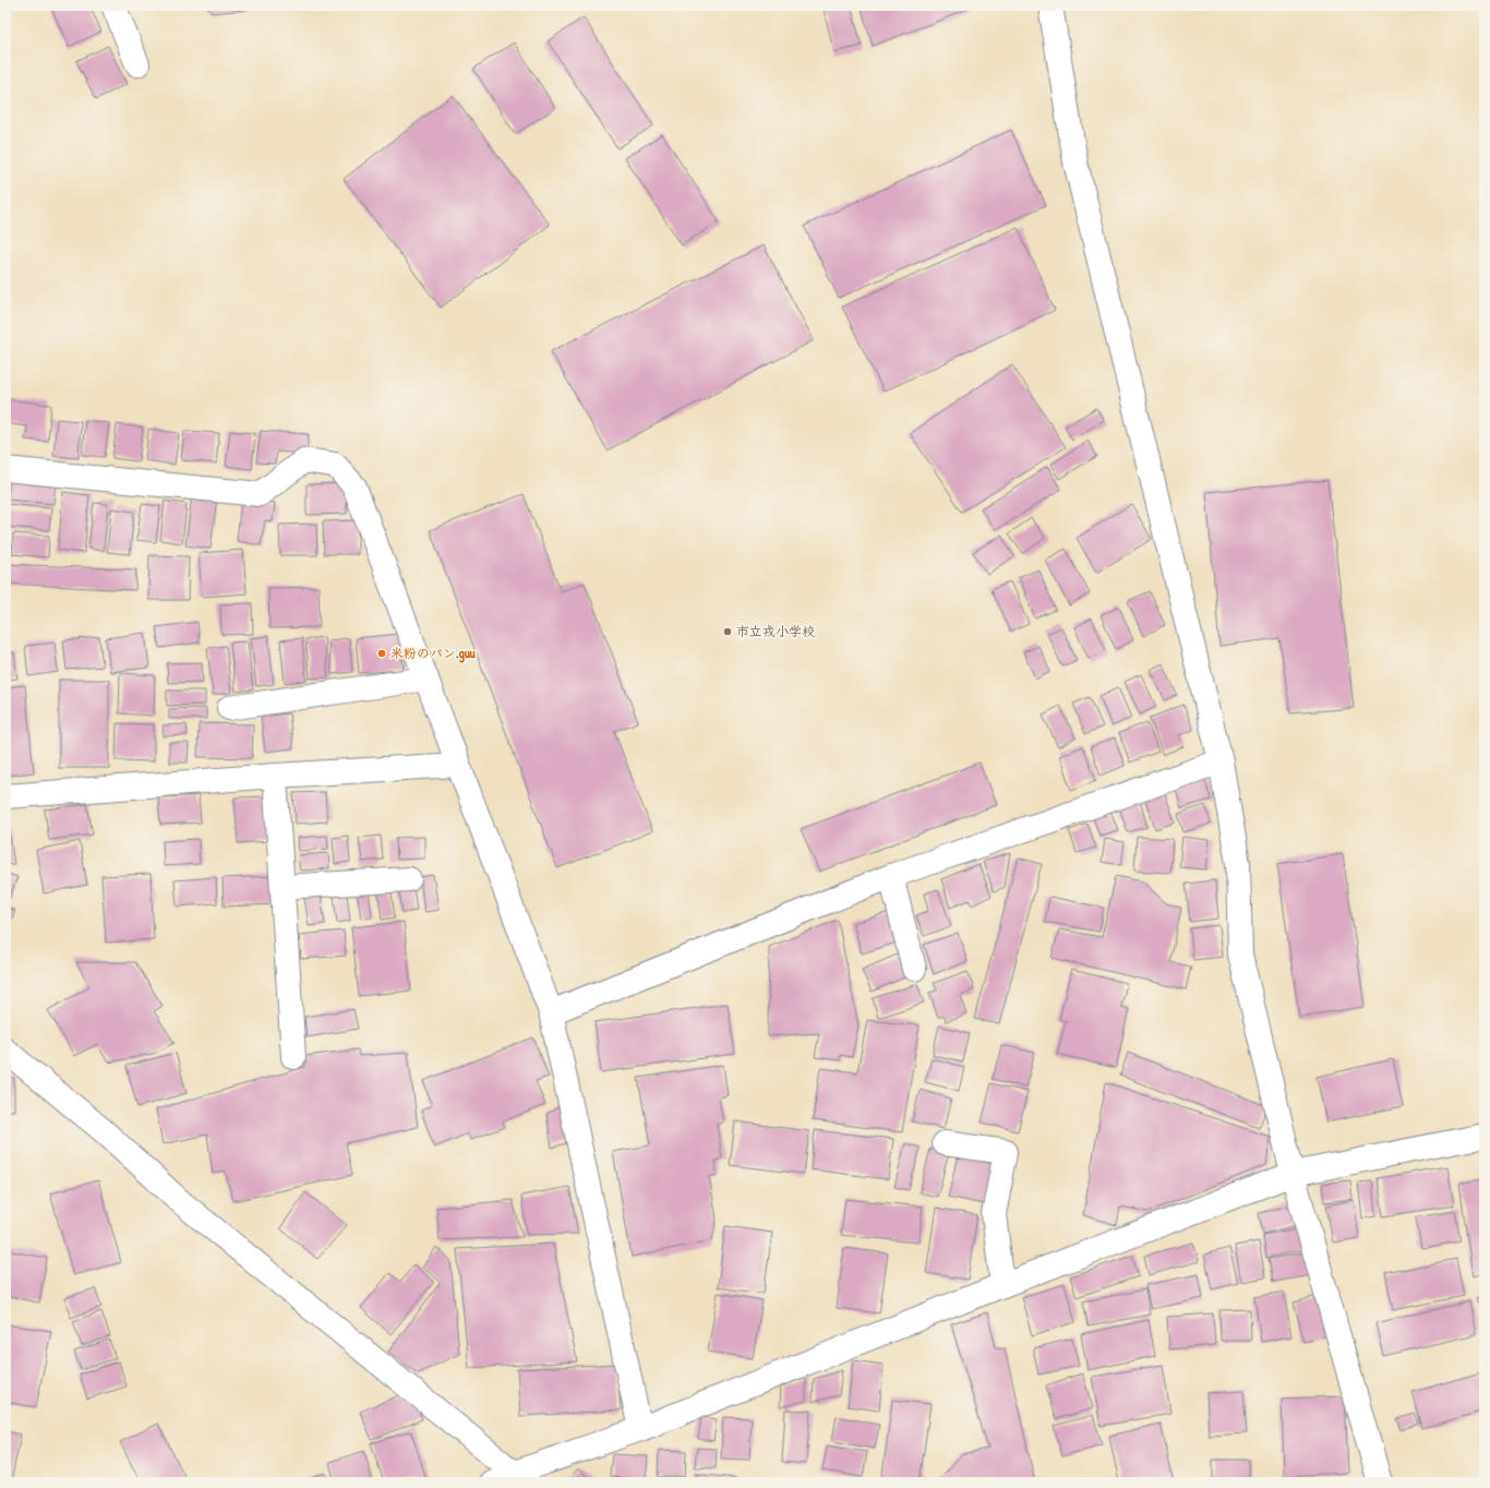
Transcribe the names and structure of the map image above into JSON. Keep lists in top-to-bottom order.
{
  "places": ["市立戎小学校", "米粉のパン.guu"]
}
